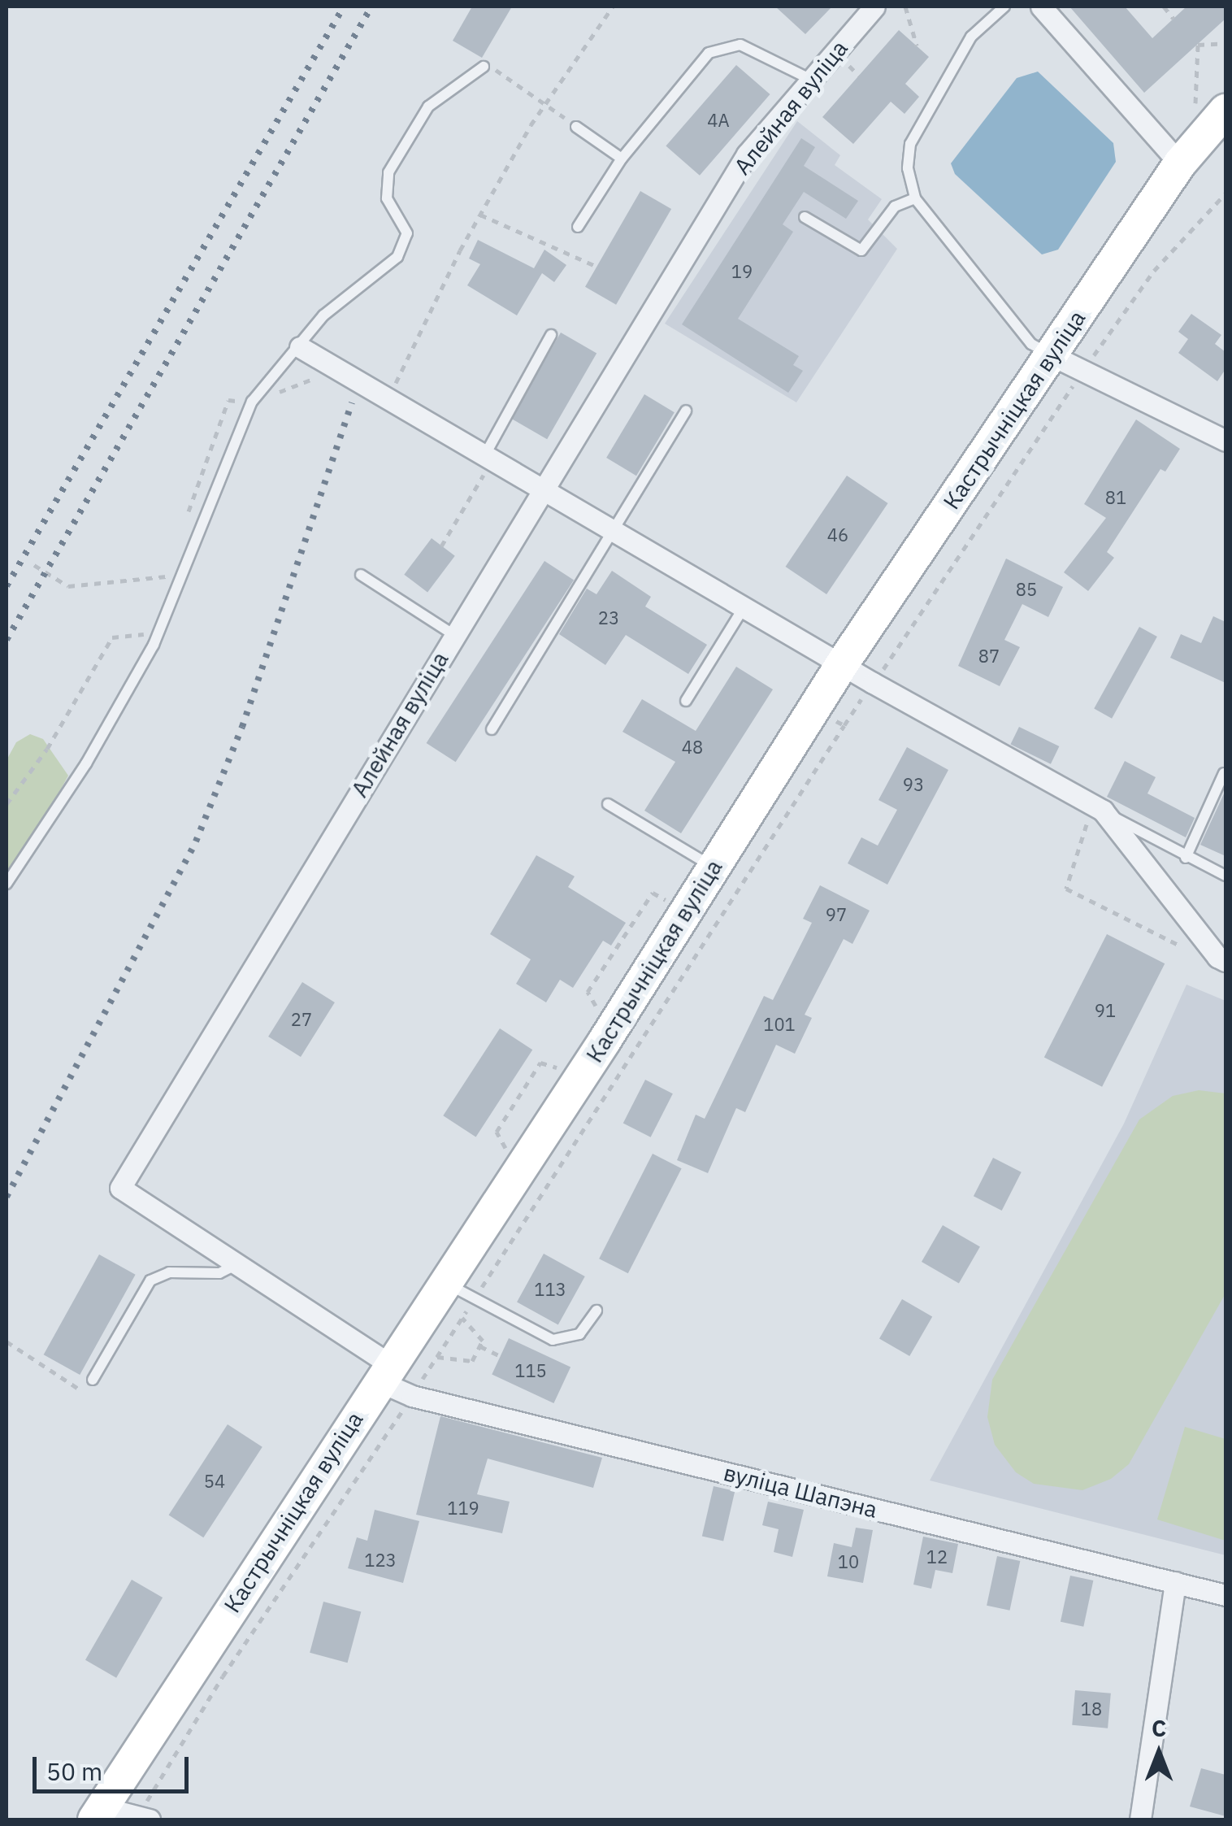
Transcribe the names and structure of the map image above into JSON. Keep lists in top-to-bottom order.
{
  "streets": {
    "main road": ["Кастрычніцкая вуліца"],
    "street": ["Алейная вуліца", "вуліца Шапэна"]
  },
  "crossings": [
    ["Алейная вуліца", "Кастрычніцкая вуліца"],
    ["Алейная вуліца", "вуліца Шапэна"],
    ["Кастрычніцкая вуліца", "вуліца Шапэна"]
  ],
  "house_numbers": [
    "4А",
    "19",
    "81",
    "46",
    "85",
    "23",
    "87",
    "48",
    "93",
    "97",
    "91",
    "27",
    "101",
    "113",
    "115",
    "54",
    "119",
    "12",
    "123",
    "10",
    "18"
  ],
  "scale_bar": "50 m",
  "north": "top"
}
